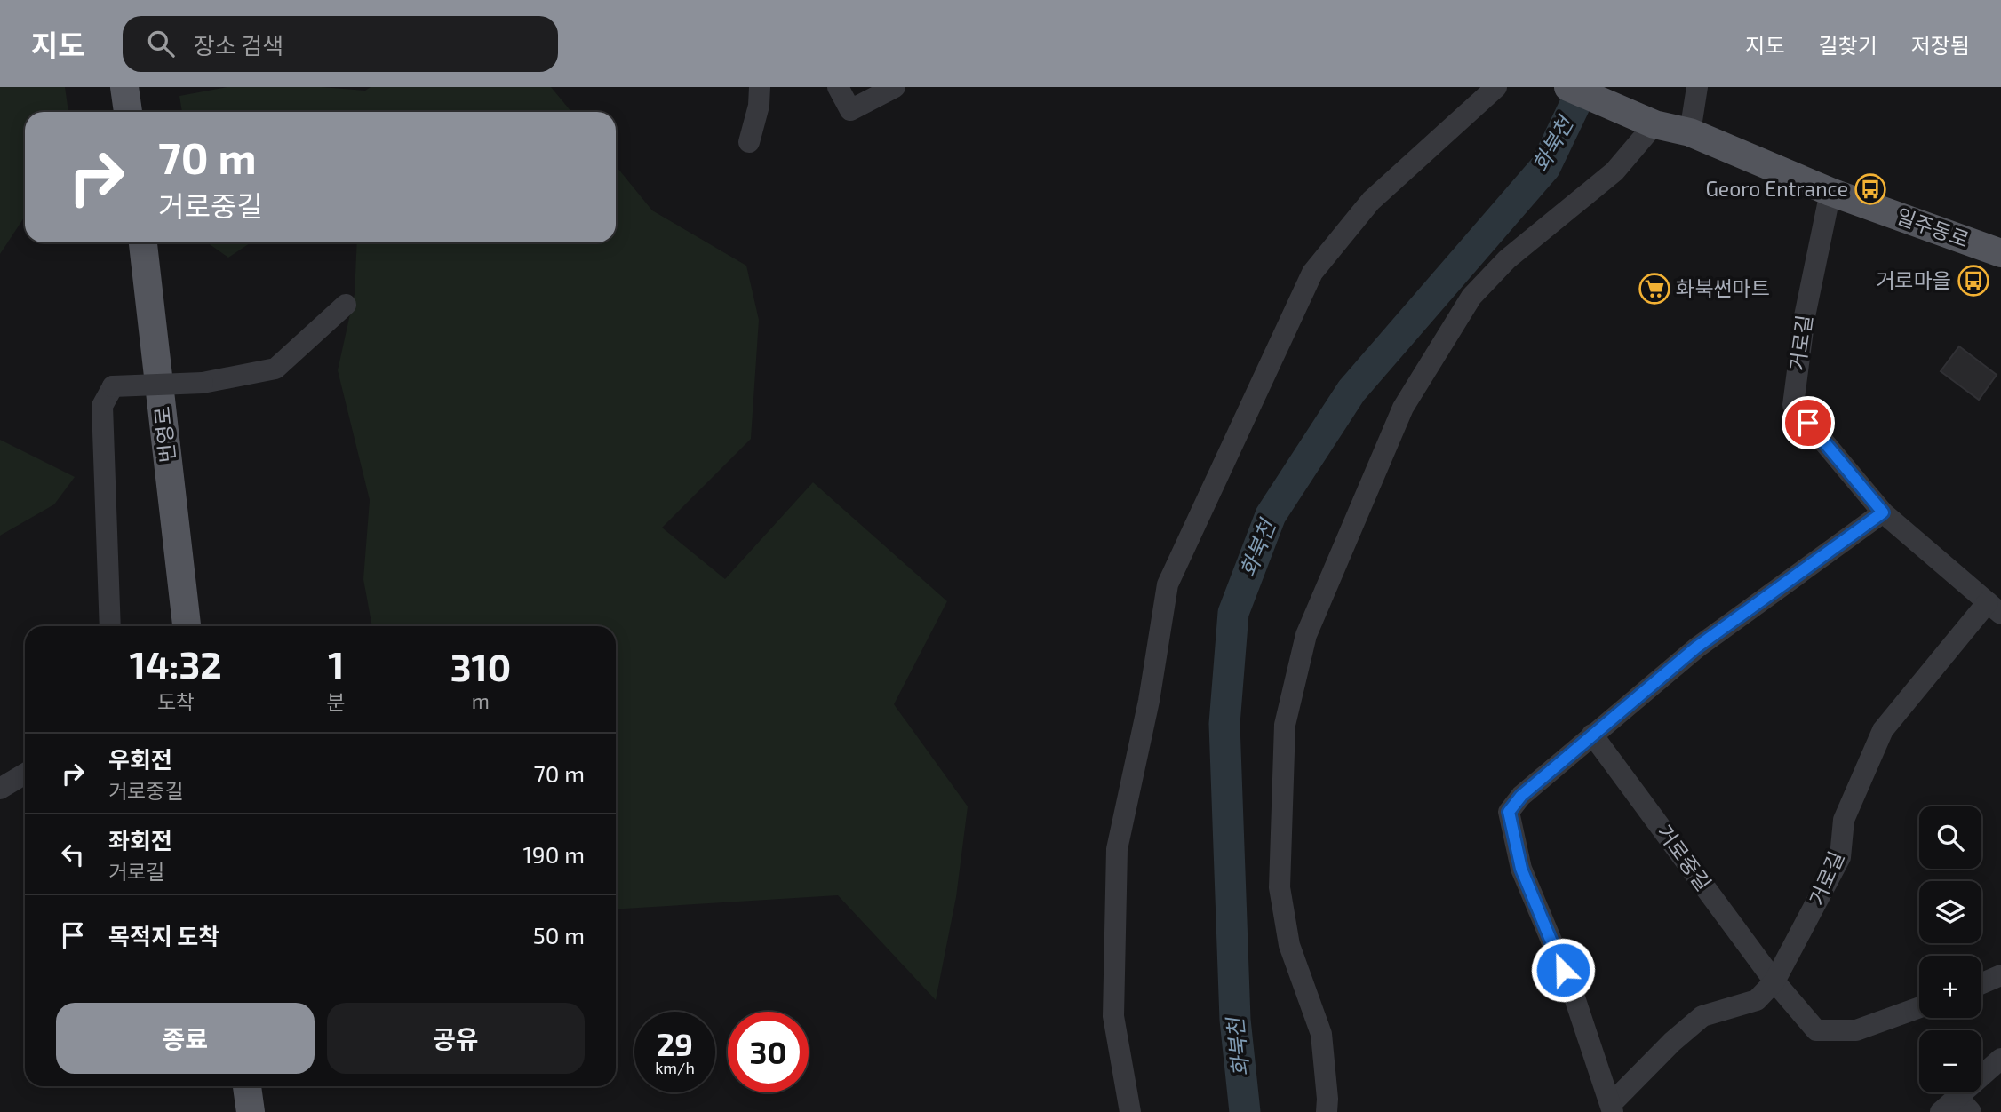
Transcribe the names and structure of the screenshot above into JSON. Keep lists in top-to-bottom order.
{
  "streets": {
    "main road": ["일주동로", "번영로"],
    "street": ["거로길", "거로중길"]
  },
  "crossings": [
    ["일주동로", "거로길"],
    ["거로길", "거로중길"]
  ],
  "water": ["화북천"],
  "places": {
    "bus stop": ["Georo Entrance", "거로마을"],
    "supermarket": ["화북썬마트"]
  },
  "page": {
    "header": "지도",
    "search": "장소 검색",
    "nav": ["지도", "길찾기", "저장됨"],
    "turn": ["70 m", "거로중길"],
    "eta": [
      "14:32",
      "도착",
      "1",
      "분",
      "310",
      "m"
    ],
    "list": [
      {
        "name": "우회전",
        "note": "거로중길",
        "value": "70 m"
      },
      {
        "name": "좌회전",
        "note": "거로길",
        "value": "190 m"
      },
      {
        "name": "목적지 도착",
        "value": "50 m"
      }
    ],
    "map_buttons": ["+", "−"],
    "buttons": ["종료", "공유"],
    "speed": "29 km/h",
    "limit": "30"
  }
}
